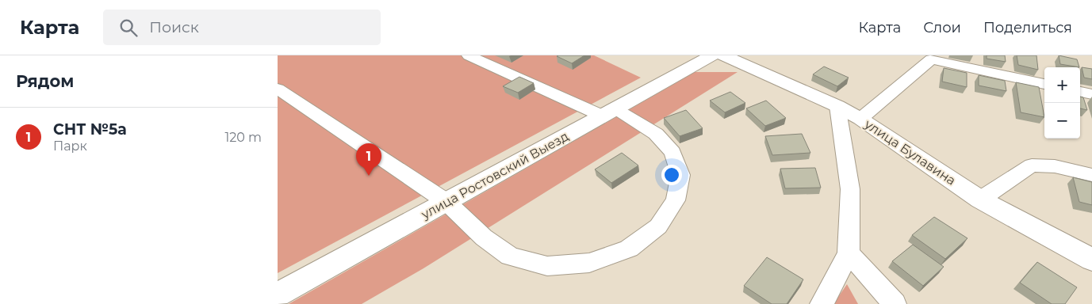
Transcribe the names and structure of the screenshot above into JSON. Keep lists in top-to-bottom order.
{
  "streets": {
    "main road": ["улица Булавина", "улица Ростовский Выезд"]
  },
  "page": {
    "header": "Карта",
    "search": "Поиск",
    "nav": ["Карта", "Слои", "Поделиться"],
    "heading": "Рядом",
    "map_buttons": ["+", "−"],
    "list": [
      {
        "mark": "1",
        "name": "СНТ №5а",
        "note": "Парк",
        "value": "120 m"
      }
    ],
    "pins": "1"
  }
}
